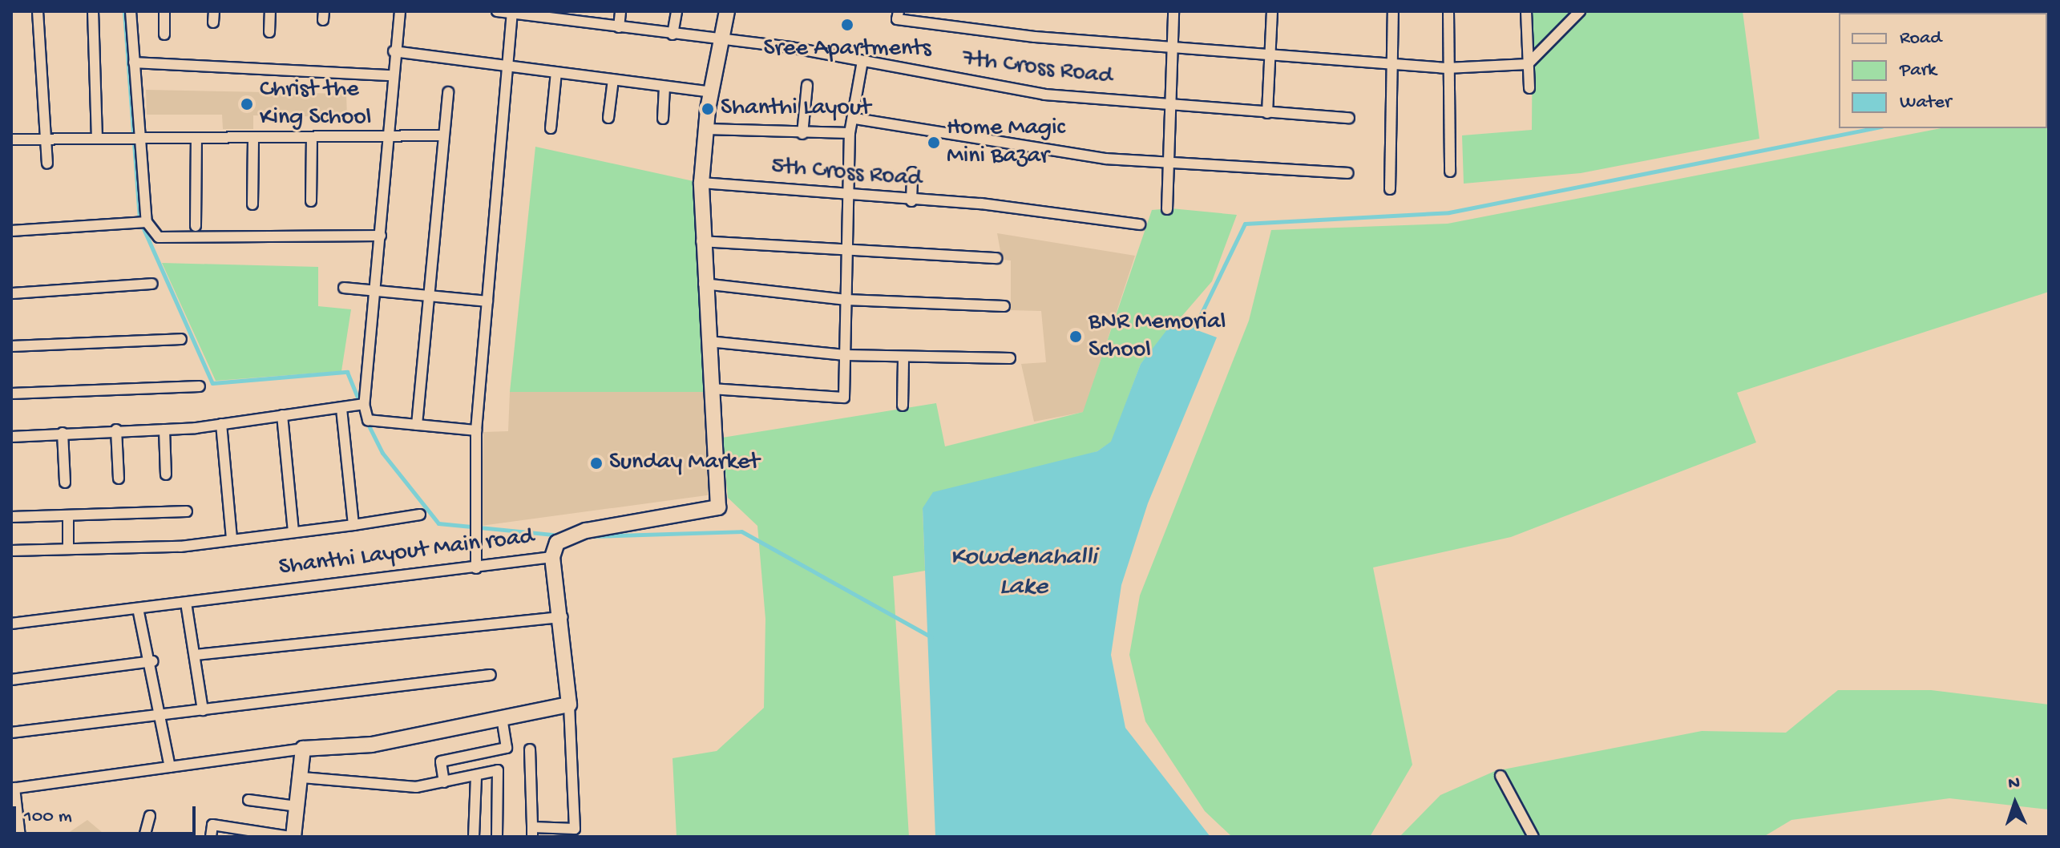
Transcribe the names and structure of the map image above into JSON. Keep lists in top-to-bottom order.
{
  "streets": {
    "street": ["7th Cross Road", "5th Cross Road", "Shanthi Layout Main road"]
  },
  "crossings": [
    ["7th Cross Road", "Shanthi Layout Main road"],
    ["5th Cross Road", "Shanthi Layout Main road"]
  ],
  "water": ["Kowdenahalli Lake"],
  "places": [
    "Sree Apartments",
    "Christ the King School",
    "Shanthi Layout",
    "Home Magic Mini Bazar",
    "BNR Memorial School",
    "Sunday Market"
  ],
  "legend": ["Road", "Park", "Water"],
  "scale_bar": "100 m",
  "north": "top"
}
